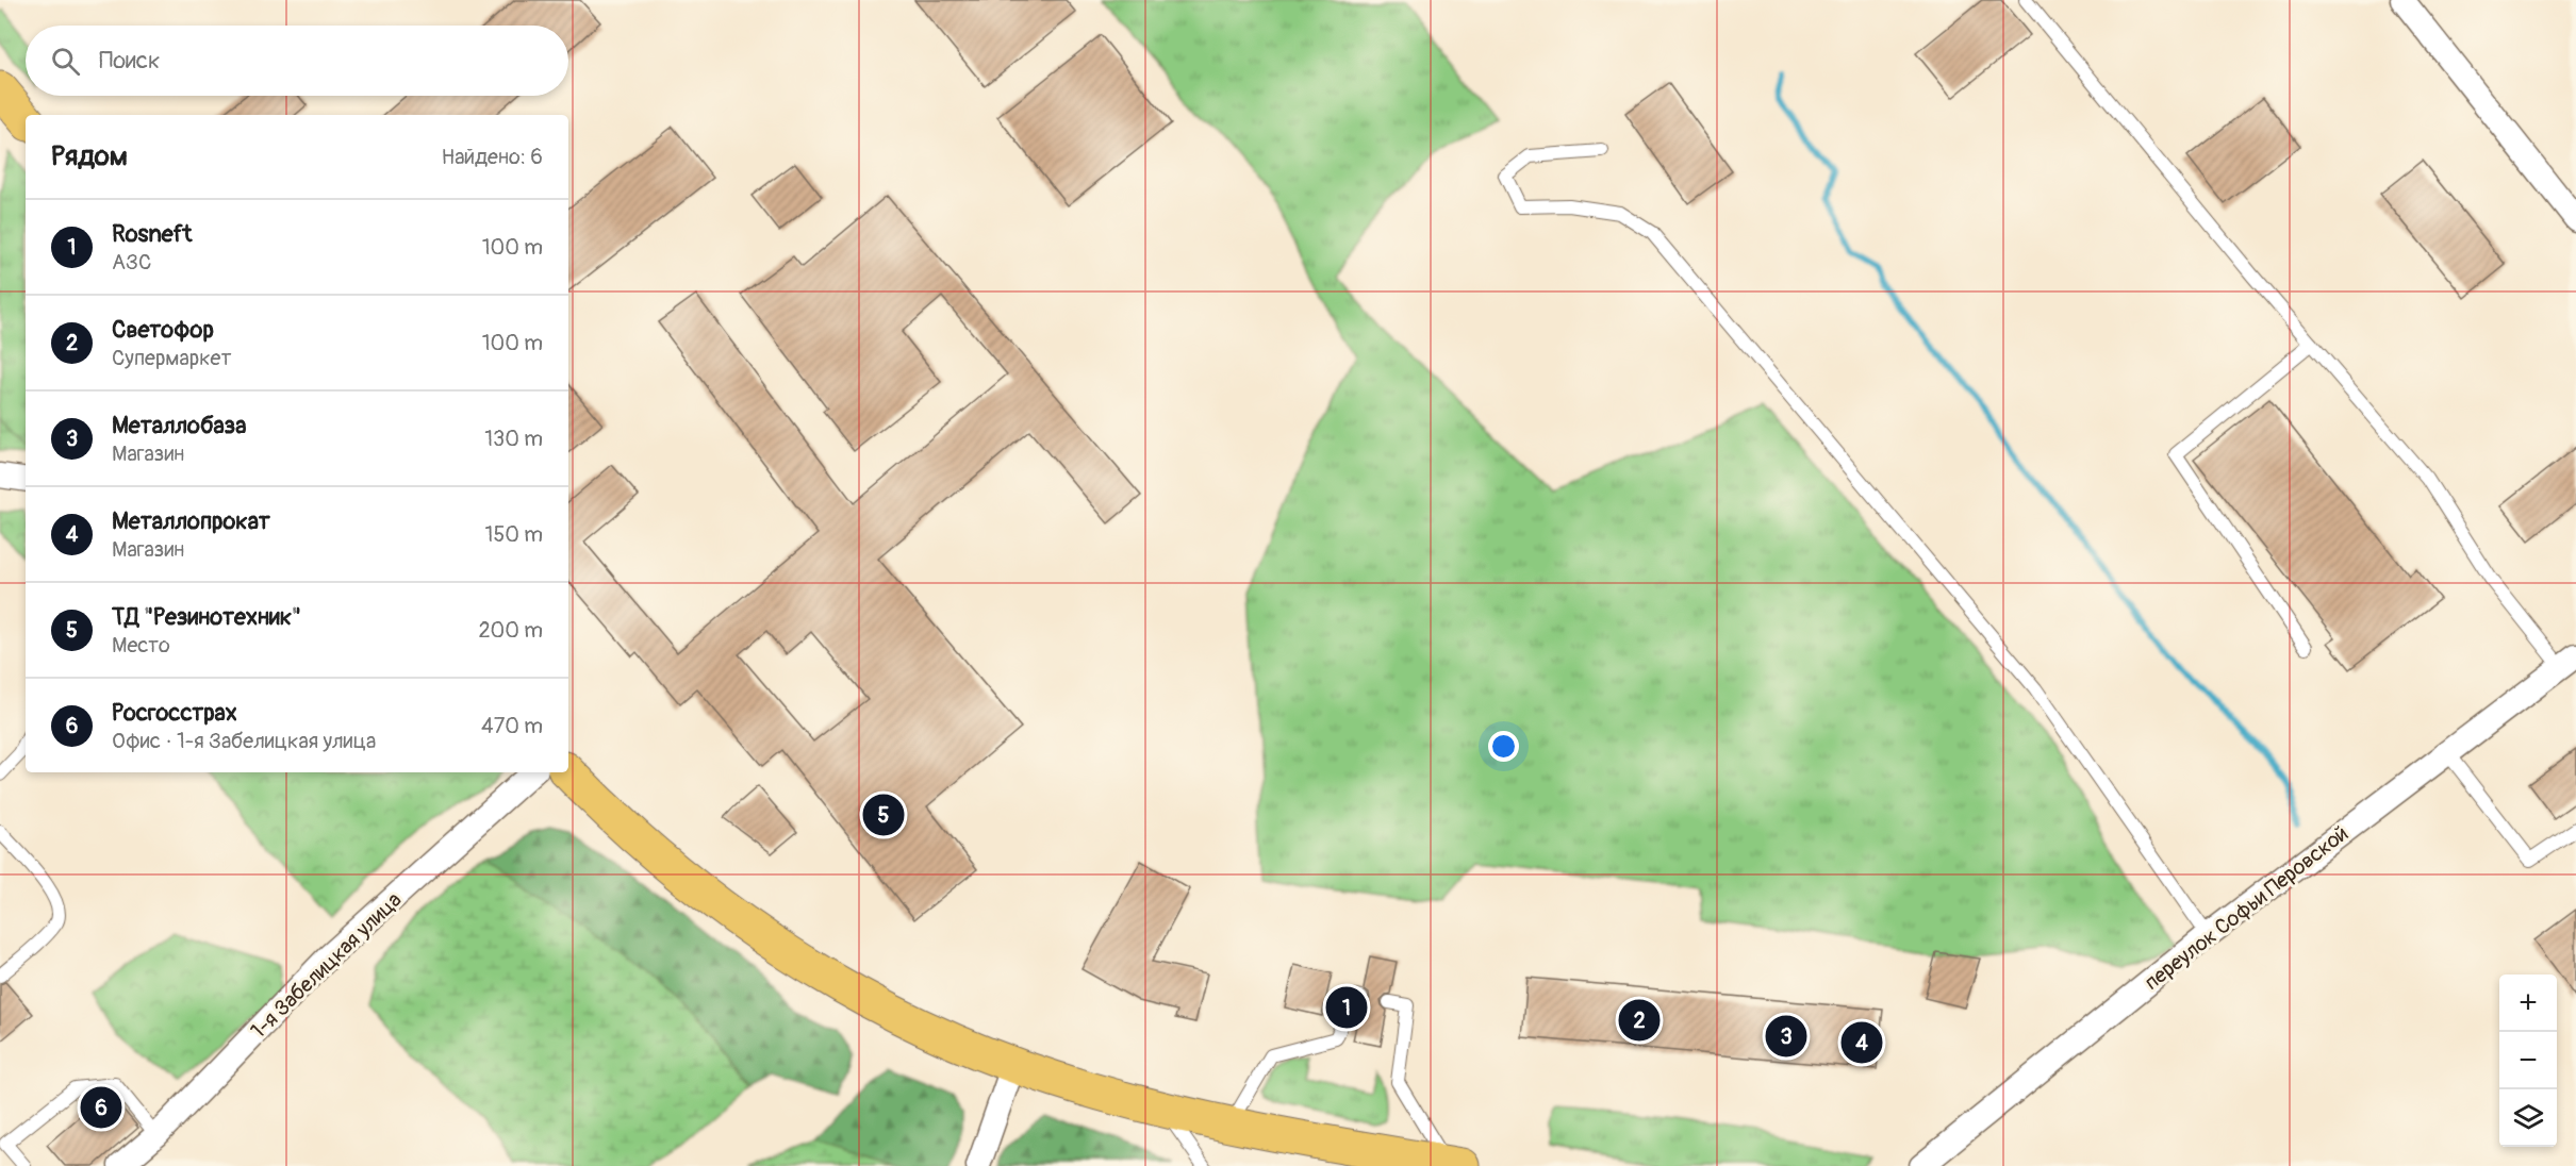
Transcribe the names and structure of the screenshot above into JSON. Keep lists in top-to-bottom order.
{
  "streets": {
    "street": ["переулок Софьи Перовской", "1-я Забелицкая улица"]
  },
  "page": {
    "search": "Поиск",
    "heading": ["Рядом", "Найдено: 6"],
    "list": [
      {
        "mark": "1",
        "name": "Rosneft",
        "note": "АЗС",
        "value": "100 m"
      },
      {
        "mark": "2",
        "name": "Светофор",
        "note": "Супермаркет",
        "value": "100 m"
      },
      {
        "mark": "3",
        "name": "Металлобаза",
        "note": "Магазин",
        "value": "130 m"
      },
      {
        "mark": "4",
        "name": "Металлопрокат",
        "note": "Магазин",
        "value": "150 m"
      },
      {
        "mark": "5",
        "name": "ТД \"Резинотехник\"",
        "note": "Место",
        "value": "200 m"
      },
      {
        "mark": "6",
        "name": "Росгосстрах",
        "note": "Офис · 1-я Забелицкая улица",
        "value": "470 m"
      }
    ],
    "pins": [
      "5",
      "1",
      "2",
      "3",
      "4",
      "6"
    ],
    "map_buttons": ["+", "−"]
  }
}
